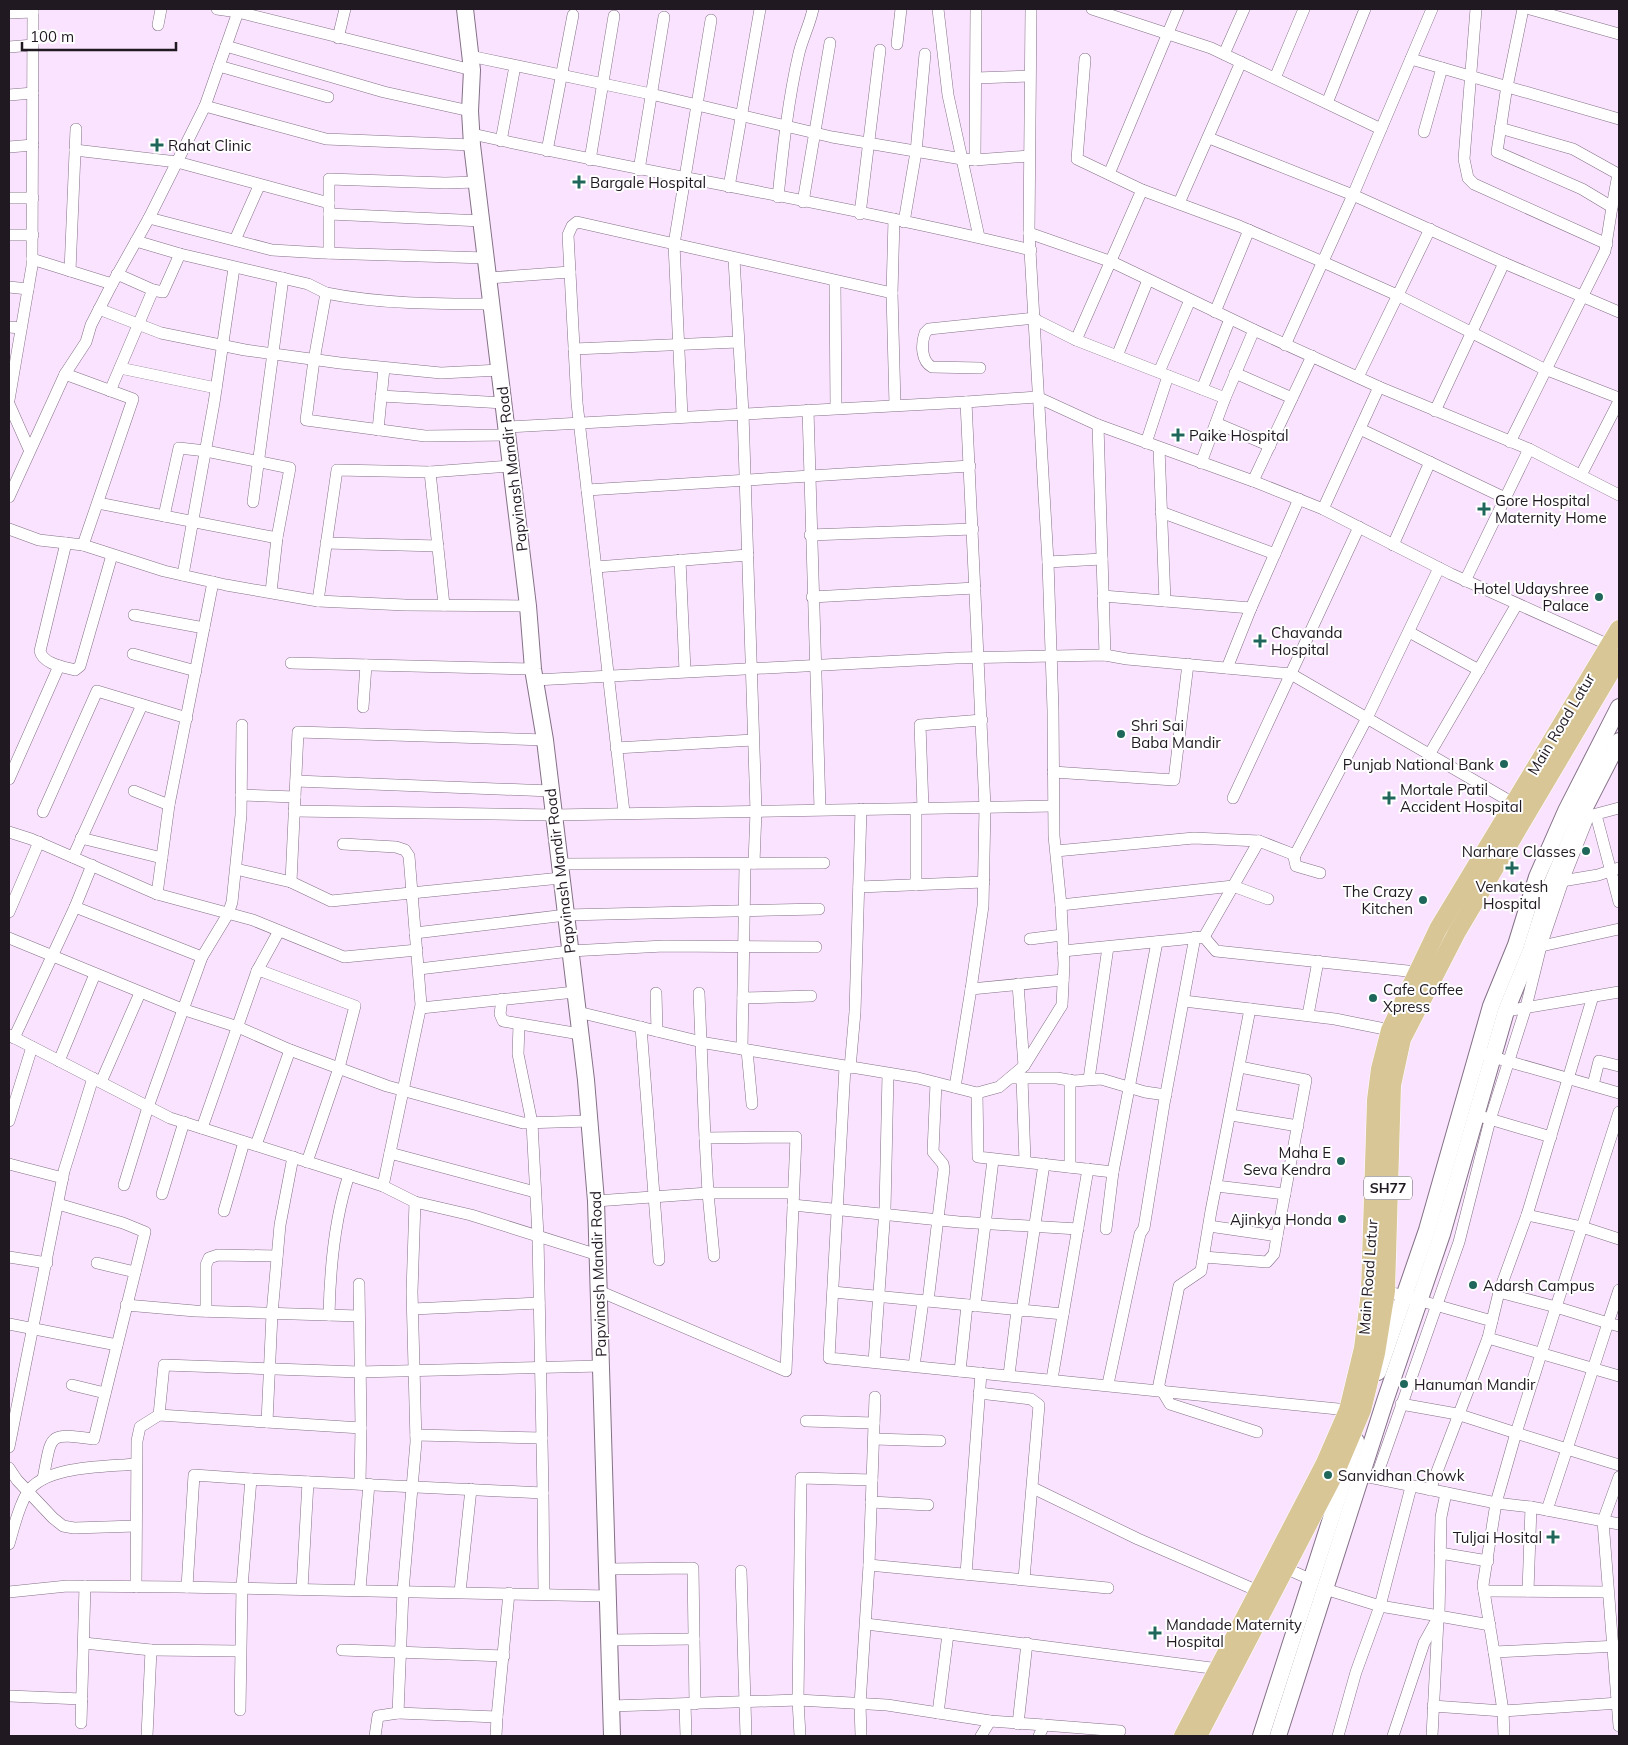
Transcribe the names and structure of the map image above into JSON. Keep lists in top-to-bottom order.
{
  "streets": {
    "main road": ["Main Road Latur", "SH77"],
    "street": ["Papvinash Mandir Road"]
  },
  "places": {
    "health": [
      "Rahat Clinic",
      "Bargale Hospital",
      "Paike Hospital",
      "Gore Hospital Maternity Home",
      "Chavanda Hospital",
      "Mortale Patil Accident Hospital",
      "Venkatesh Hospital",
      "Tuljai Hosital",
      "Mandade Maternity Hospital"
    ],
    "other": [
      "Hotel Udayshree Palace",
      "Shri Sai Baba Mandir",
      "Punjab National Bank",
      "Narhare Classes",
      "The Crazy Kitchen",
      "Cafe Coffee Xpress",
      "Maha E Seva Kendra",
      "Ajinkya Honda",
      "Adarsh Campus",
      "Hanuman Mandir",
      "Sanvidhan Chowk"
    ]
  },
  "scale_bar": "100 m"
}
